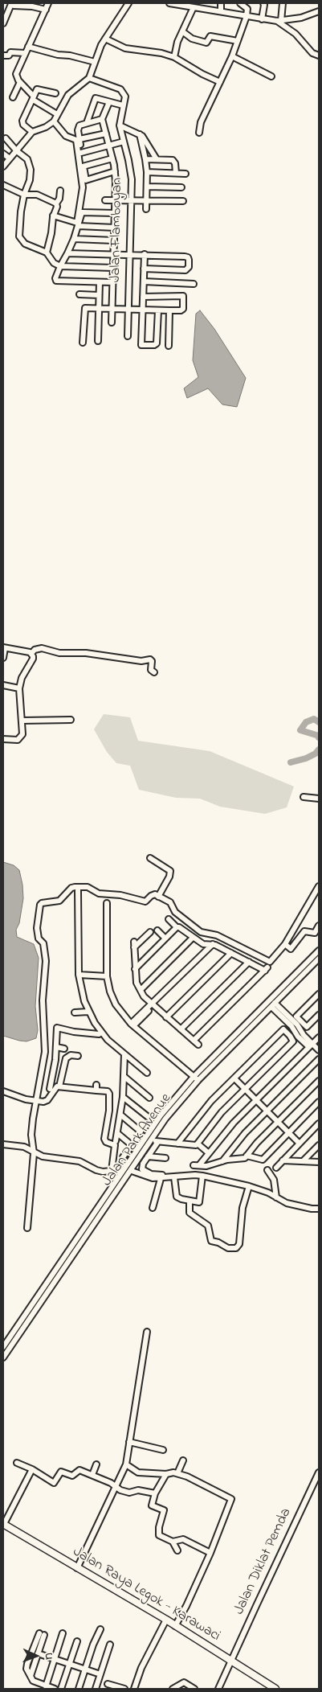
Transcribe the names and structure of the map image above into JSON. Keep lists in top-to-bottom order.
{
  "streets": {
    "main road": ["Jalan Raya Legok - Karawaci"],
    "street": ["Jalan Flamboyan", "Jalan Park Avenue", "Jalan Diklat Pemda"]
  },
  "crossings": [
    ["Jalan Diklat Pemda", "Jalan Raya Legok - Karawaci"]
  ],
  "north": "right"
}
